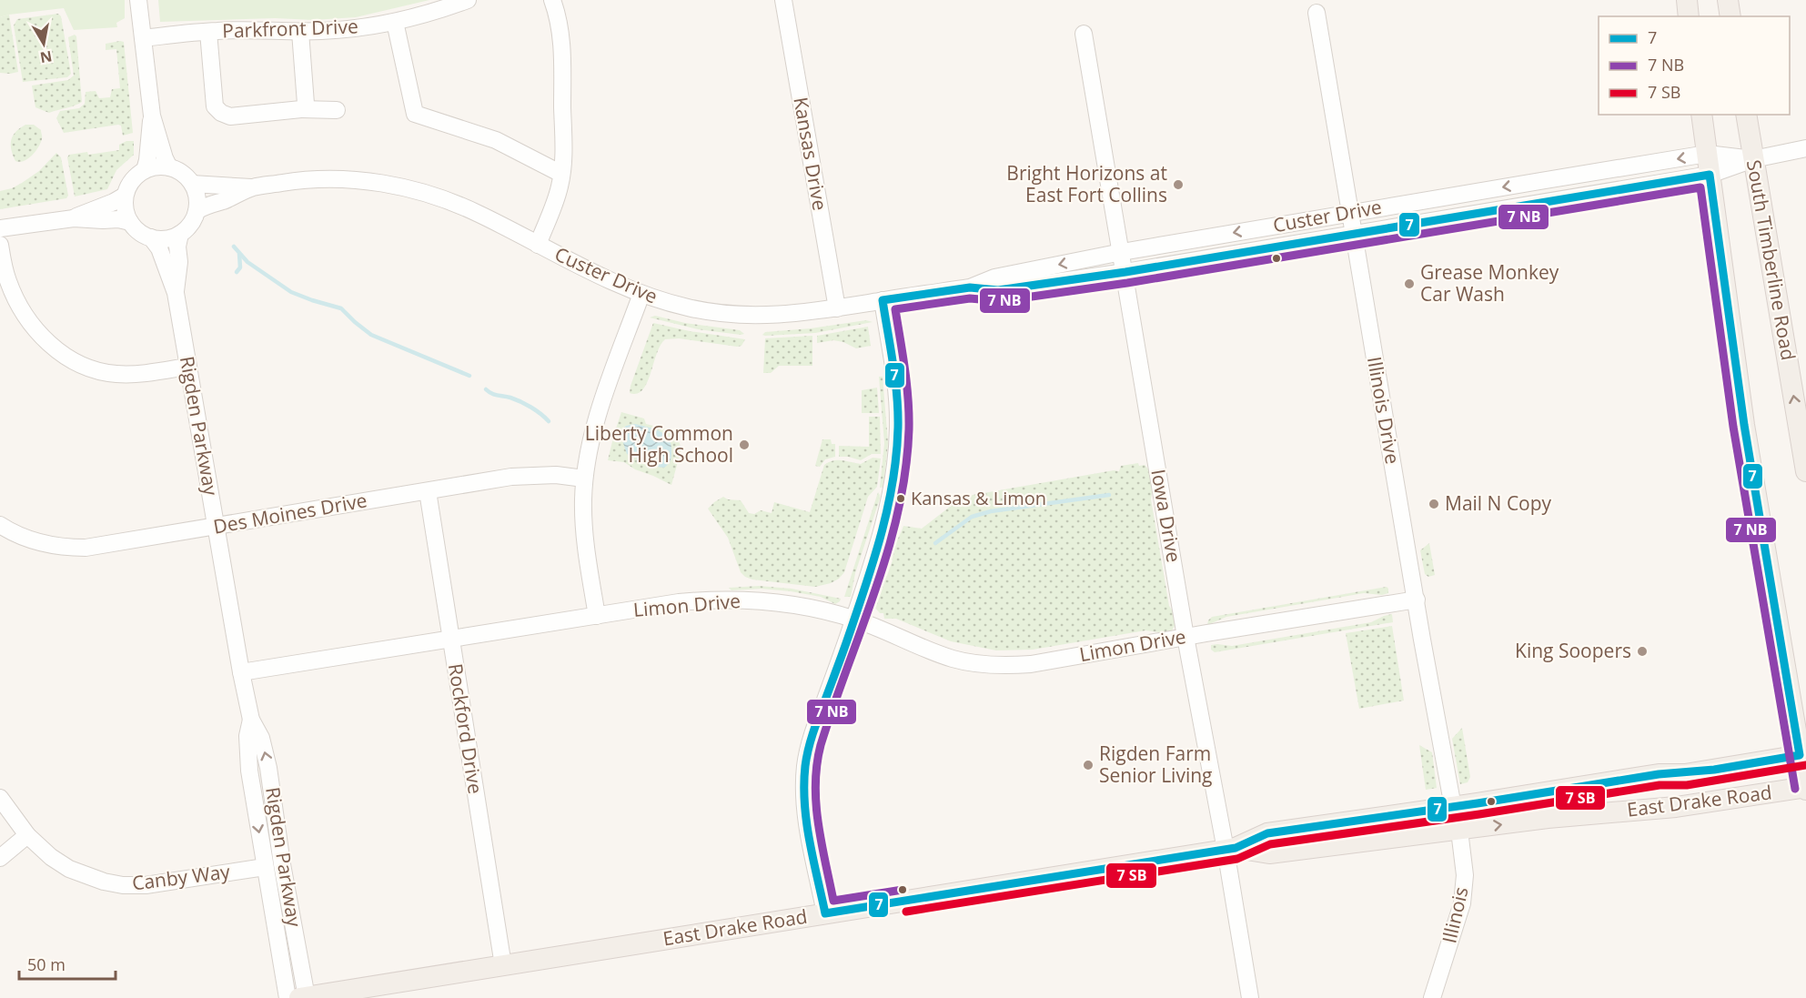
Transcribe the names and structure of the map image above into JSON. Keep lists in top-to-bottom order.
{
  "streets": {
    "main road": ["South Timberline Road", "East Drake Road"],
    "street": [
      "Parkfront Drive",
      "Kansas Drive",
      "Custer Drive",
      "Illinois Drive",
      "Rigden Parkway",
      "Des Moines Drive",
      "Iowa Drive",
      "Limon Drive",
      "Rockford Drive",
      "Canby Way",
      "Illinois"
    ]
  },
  "crossings": [
    ["Kansas Drive", "Custer Drive"],
    ["Custer Drive", "South Timberline Road"],
    ["Custer Drive", "Illinois Drive"],
    ["Custer Drive", "Rigden Parkway"],
    ["Custer Drive", "Iowa Drive"],
    ["Illinois Drive", "Limon Drive"],
    ["Illinois Drive", "East Drake Road"],
    ["Rigden Parkway", "Des Moines Drive"],
    ["Rigden Parkway", "Limon Drive"],
    ["Rigden Parkway", "East Drake Road"],
    ["Rigden Parkway", "Canby Way"],
    ["Des Moines Drive", "Rockford Drive"],
    ["Iowa Drive", "Limon Drive"],
    ["Iowa Drive", "East Drake Road"],
    ["Limon Drive", "Rockford Drive"],
    ["Rockford Drive", "East Drake Road"],
    ["East Drake Road", "Illinois"]
  ],
  "places": [
    "Bright Horizons at East Fort Collins",
    "Grease Monkey Car Wash",
    "Liberty Common High School",
    "Kansas & Limon",
    "Mail N Copy",
    "King Soopers",
    "Rigden Farm Senior Living"
  ],
  "lines": ["transit line 7"],
  "legend": ["7", "7 NB", "7 SB"],
  "scale_bar": "50 m",
  "north": "bottom"
}
